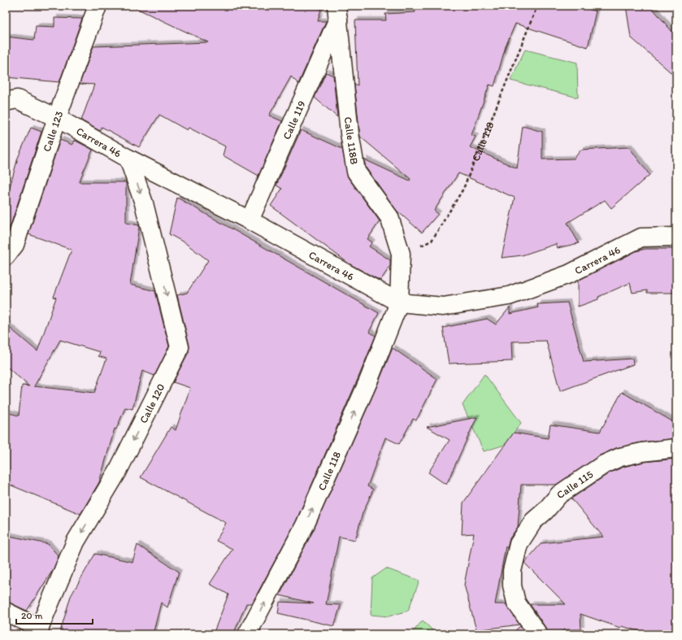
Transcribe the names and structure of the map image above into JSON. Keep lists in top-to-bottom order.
{
  "streets": {
    "street": [
      "Calle 119",
      "Calle 123",
      "Calle 118B",
      "Carrera 46",
      "Calle 118",
      "Calle 120",
      "Calle 115"
    ]
  },
  "crossings": [
    ["Calle 119", "Calle 118B"],
    ["Calle 119", "Carrera 46"],
    ["Calle 123", "Carrera 46"],
    ["Calle 118B", "Carrera 46"],
    ["Calle 118B", "Calle 118"],
    ["Carrera 46", "Calle 118"],
    ["Carrera 46", "Calle 120"]
  ],
  "one_way": ["Calle 118", "Calle 120"],
  "scale_bar": "20 m"
}
